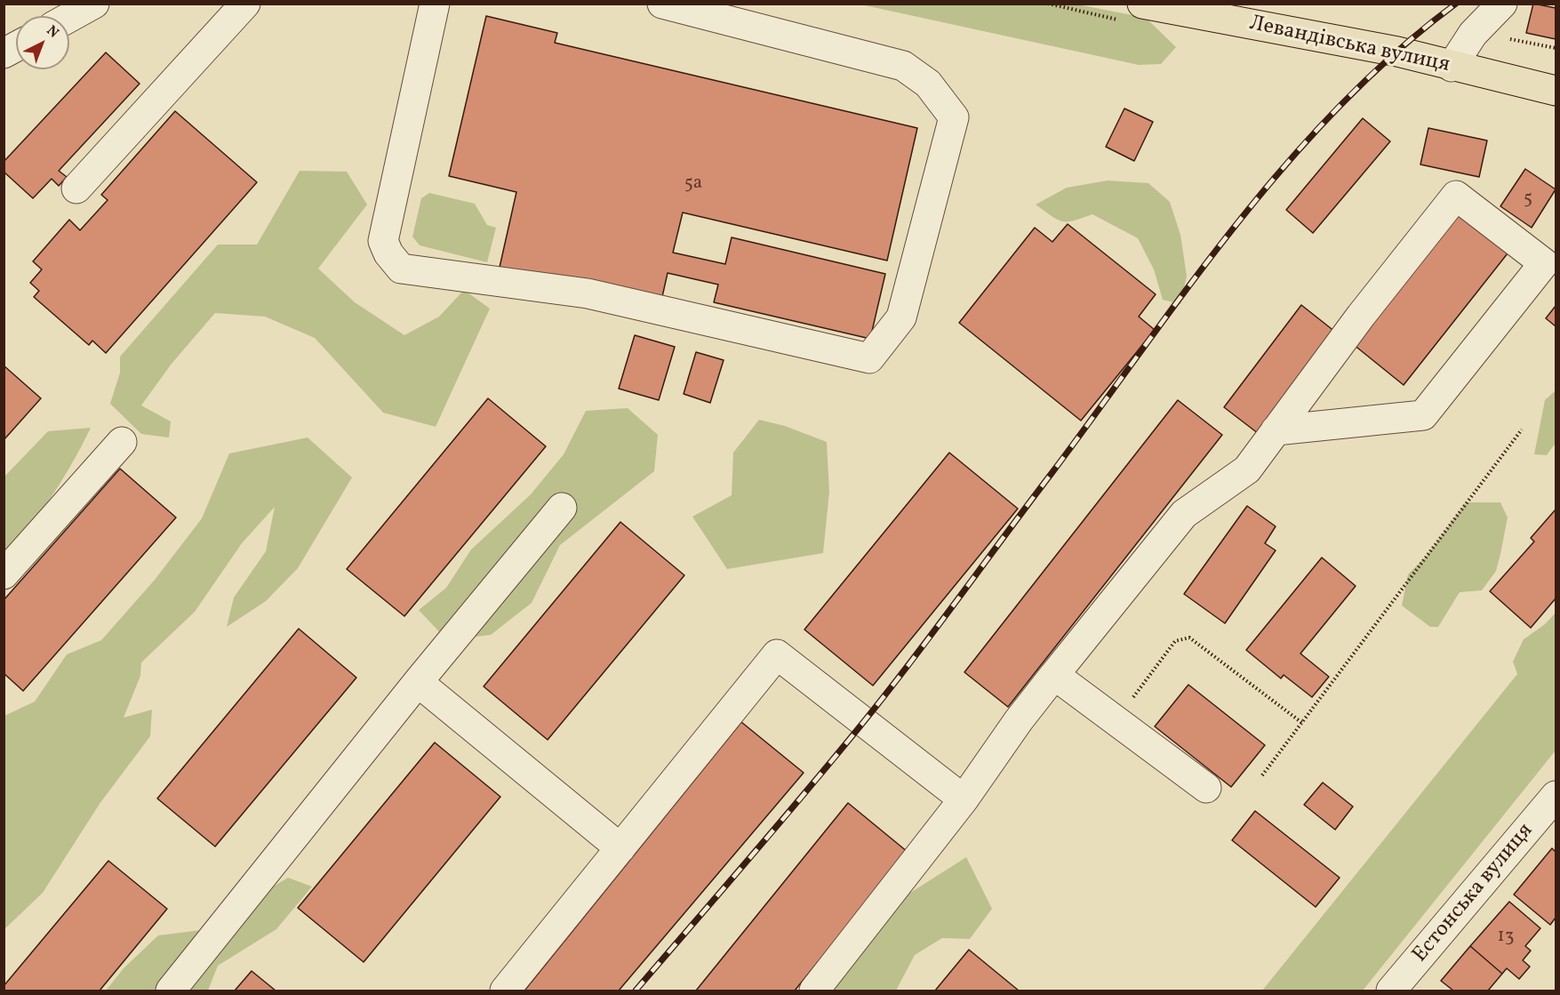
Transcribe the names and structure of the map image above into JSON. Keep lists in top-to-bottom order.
{
  "streets": {
    "main road": ["Левандівська вулиця"],
    "street": ["Естонська вулиця"]
  },
  "house_numbers": ["5а", "5", "13"],
  "north": "top right"
}
